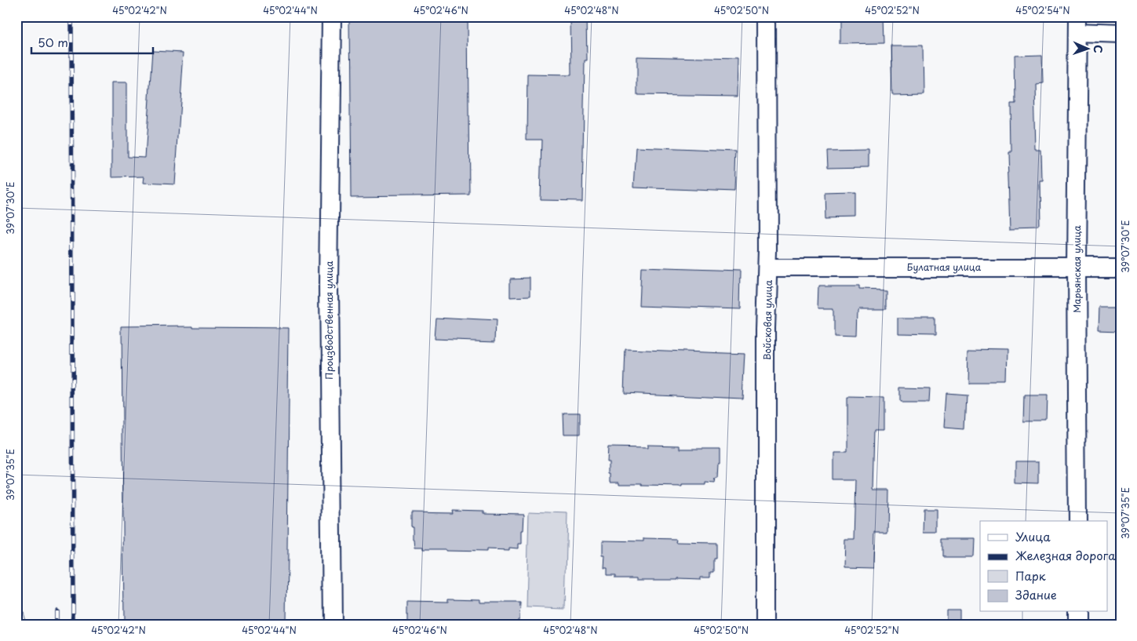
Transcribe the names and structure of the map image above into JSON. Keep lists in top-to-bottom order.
{
  "streets": {
    "street": [
      "Булатная улица",
      "Марьянская улица",
      "Производственная улица",
      "Войсковая улица"
    ]
  },
  "crossings": [
    ["Булатная улица", "Марьянская улица"],
    ["Булатная улица", "Войсковая улица"]
  ],
  "legend": [
    "Улица",
    "Железная дорога",
    "Парк",
    "Здание"
  ],
  "scale_bar": "50 m",
  "north": "right",
  "coordinates": [
    "45°02'42\"N",
    "45°02'44\"N",
    "45°02'46\"N",
    "45°02'48\"N",
    "45°02'50\"N",
    "45°02'52\"N",
    "45°02'54\"N",
    "39°07'30\"E",
    "39°07'35\"E"
  ]
}
